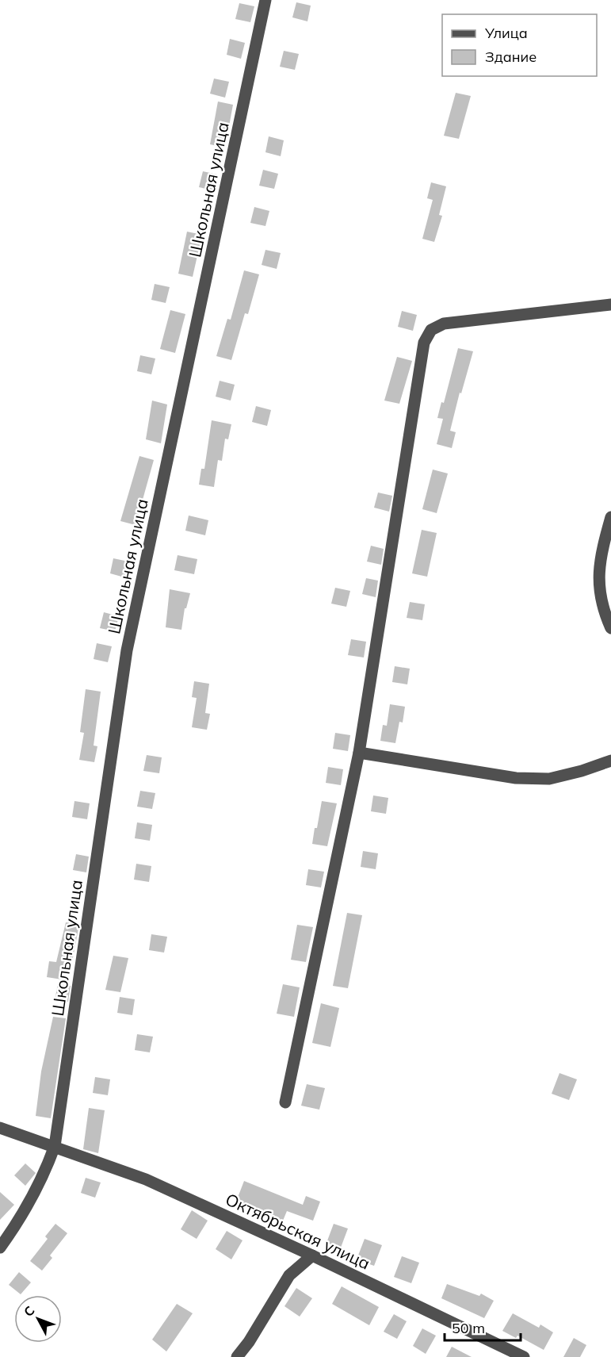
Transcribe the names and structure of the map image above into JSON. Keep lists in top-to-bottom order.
{
  "streets": {
    "street": ["Школьная улица", "Октябрьская улица"]
  },
  "crossings": [
    ["Школьная улица", "Октябрьская улица"]
  ],
  "legend": ["Улица", "Здание"],
  "scale_bar": "50 m",
  "north": "top left"
}
